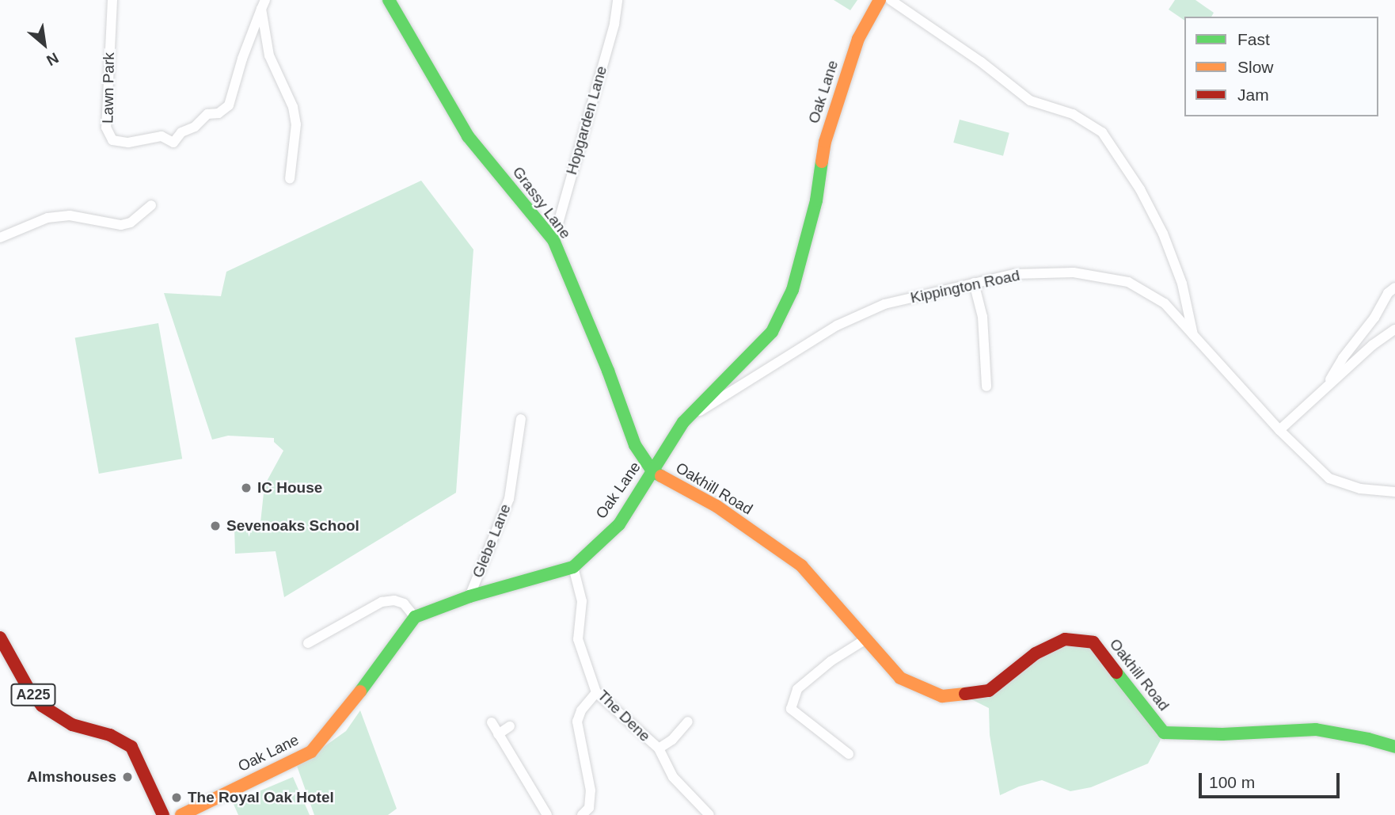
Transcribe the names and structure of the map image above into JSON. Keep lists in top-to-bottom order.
{
  "streets": {
    "street": [
      "Lawn Park",
      "Oak Lane",
      "Hopgarden Lane",
      "Grassy Lane",
      "Kippington Road",
      "Oakhill Road",
      "Glebe Lane",
      "A225",
      "The Dene"
    ]
  },
  "crossings": [
    ["Oak Lane", "Grassy Lane"],
    ["Oak Lane", "Kippington Road"],
    ["Oak Lane", "Oakhill Road"],
    ["Oak Lane", "Glebe Lane"],
    ["Oak Lane", "The Dene"],
    ["Hopgarden Lane", "Grassy Lane"],
    ["Grassy Lane", "Oakhill Road"]
  ],
  "places": [
    "IC House",
    "Sevenoaks School",
    "Almshouses",
    "The Royal Oak Hotel"
  ],
  "legend": ["Fast", "Slow", "Jam"],
  "scale_bar": "100 m",
  "north": "bottom right"
}
